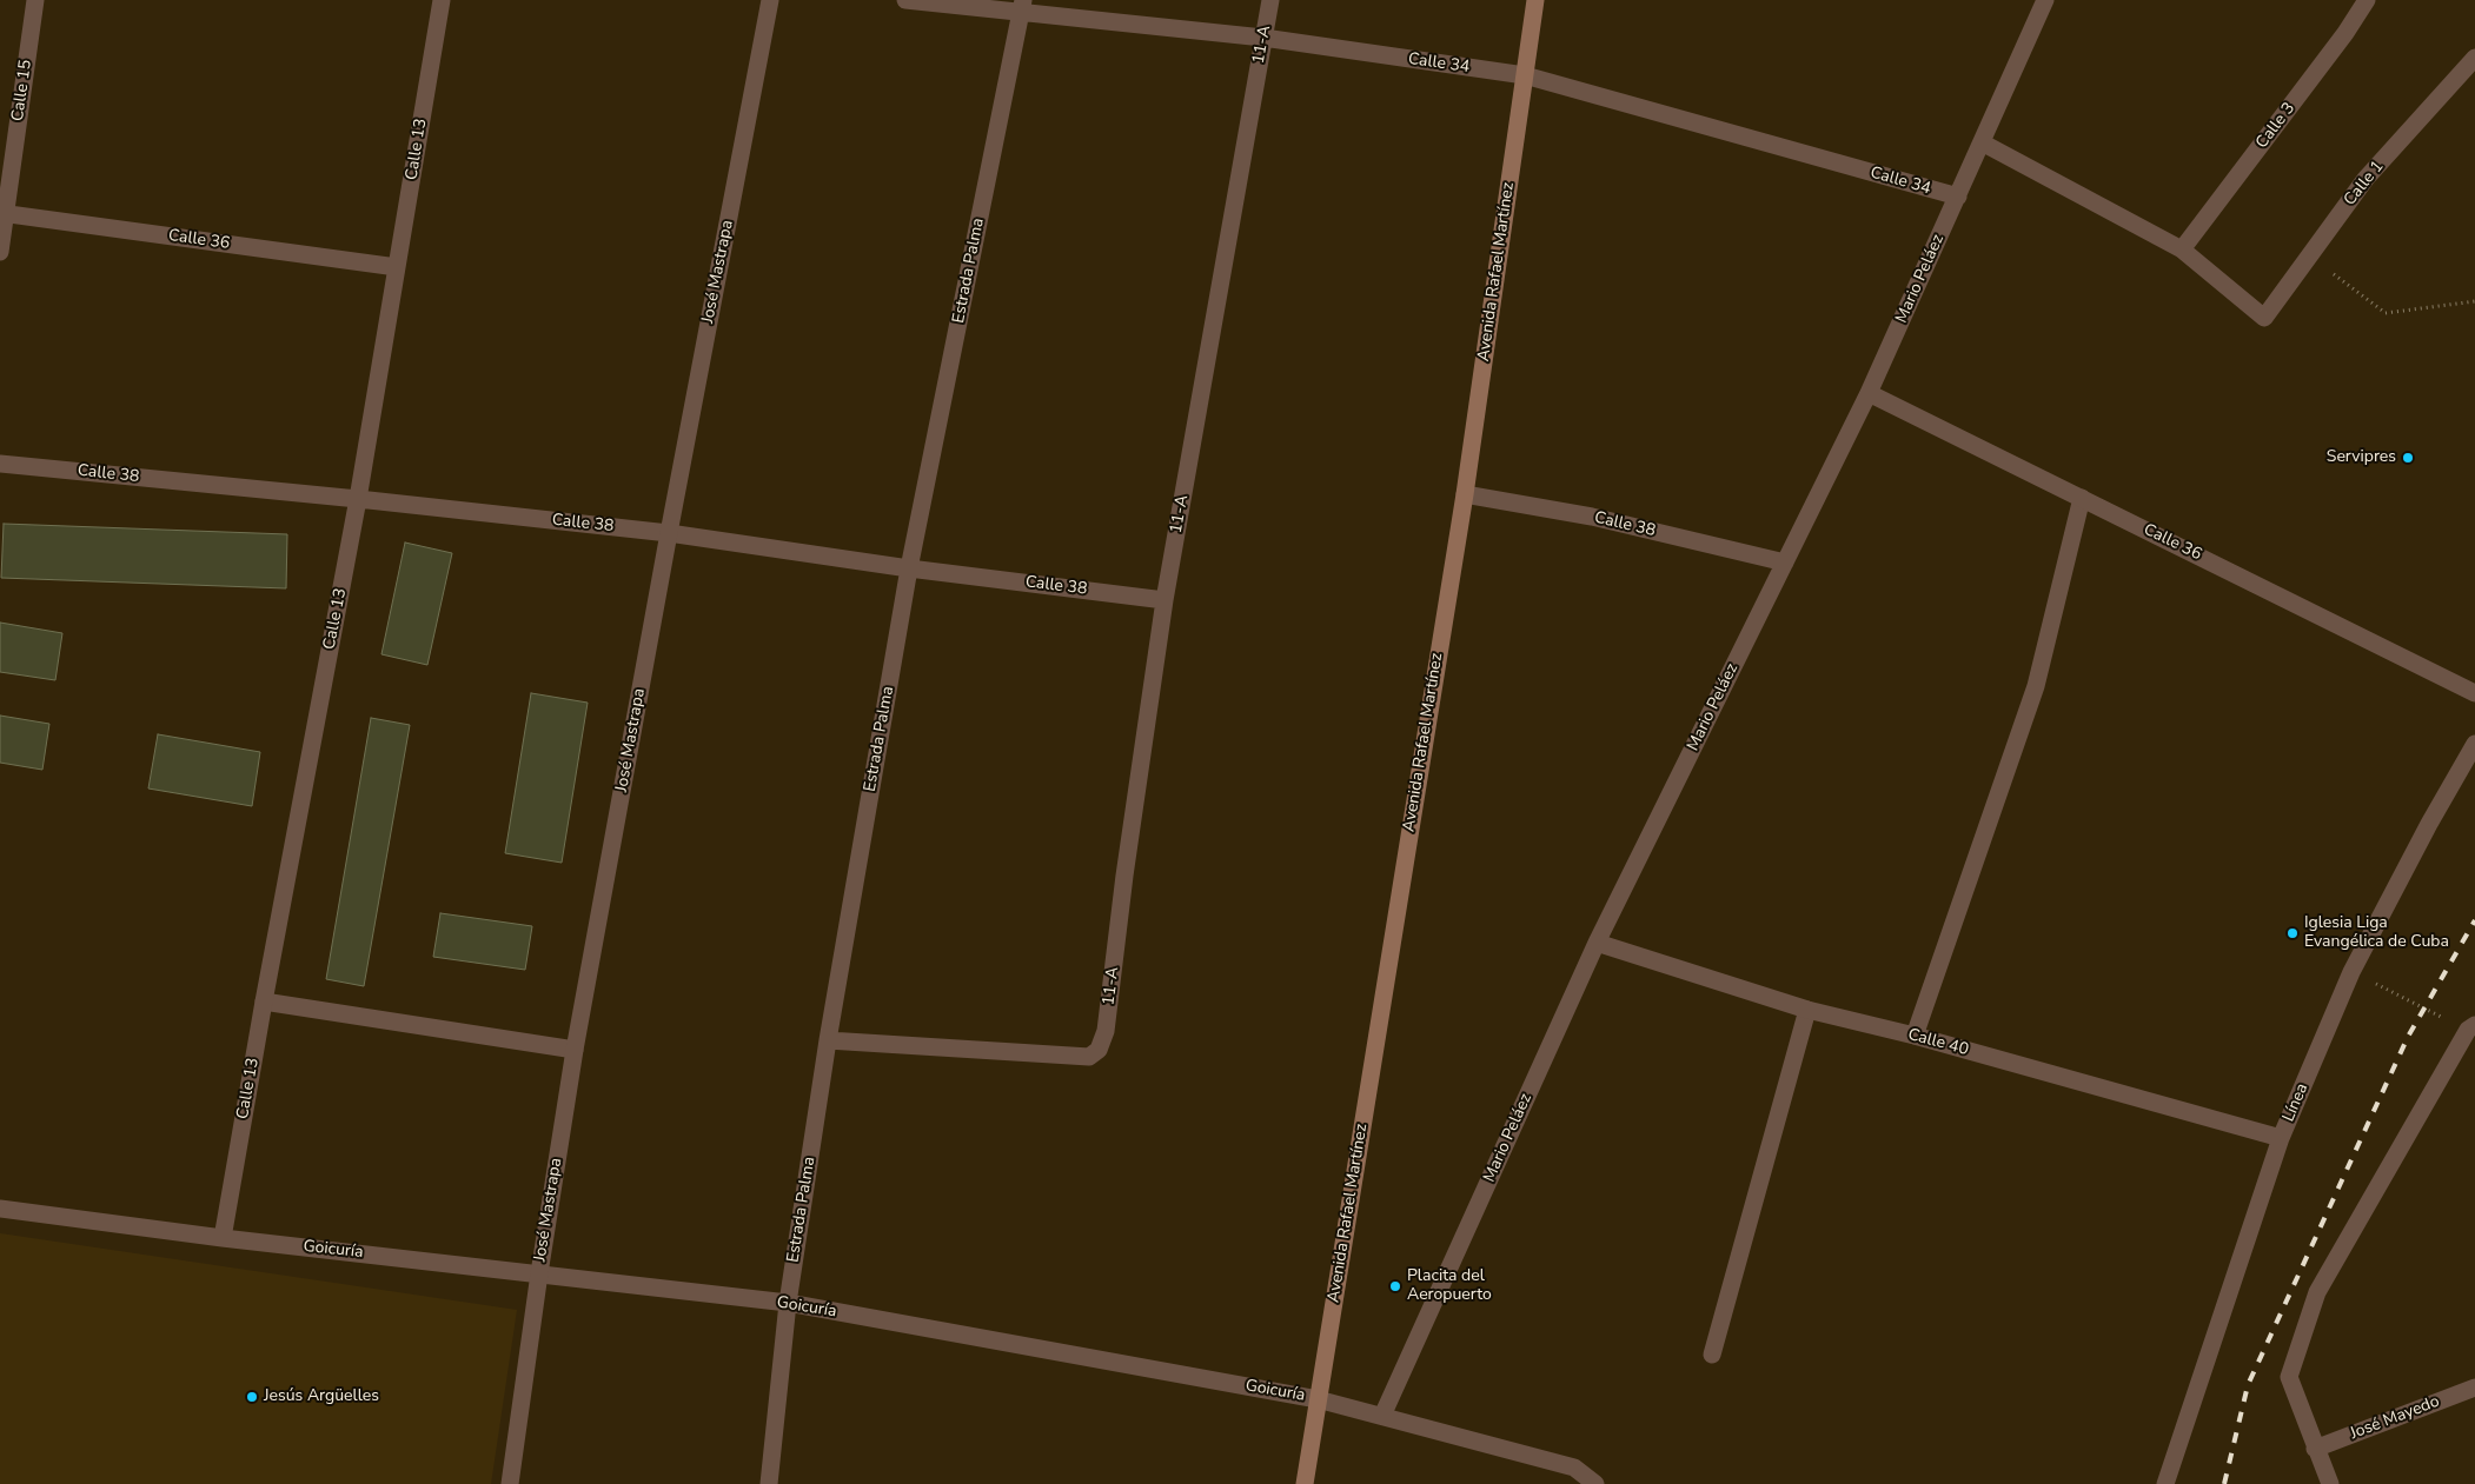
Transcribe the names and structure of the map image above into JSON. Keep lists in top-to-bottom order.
{
  "streets": {
    "main road": ["Avenida Rafael Martínez"],
    "street": [
      "11-A",
      "Calle 34",
      "Calle 15",
      "Calle 3",
      "Calle 13",
      "Calle 1",
      "Calle 36",
      "Estrada Palma",
      "José Mastrapa",
      "Mario Peláez",
      "Calle 38",
      "Calle 40",
      "Línea",
      "Goicuría",
      "José Mayedo"
    ]
  },
  "crossings": [
    ["11-A", "Calle 34"],
    ["11-A", "Estrada Palma"],
    ["11-A", "Calle 38"],
    ["Calle 34", "Estrada Palma"],
    ["Calle 34", "Avenida Rafael Martínez"],
    ["Calle 34", "Mario Peláez"],
    ["Calle 15", "Calle 36"],
    ["Calle 3", "Calle 1"],
    ["Calle 13", "Calle 36"],
    ["Calle 13", "Calle 38"],
    ["Calle 13", "Goicuría"],
    ["Calle 36", "Mario Peláez"],
    ["Estrada Palma", "Calle 38"],
    ["Estrada Palma", "Goicuría"],
    ["José Mastrapa", "Calle 38"],
    ["José Mastrapa", "Goicuría"],
    ["Avenida Rafael Martínez", "Calle 38"],
    ["Avenida Rafael Martínez", "Goicuría"],
    ["Mario Peláez", "Calle 38"],
    ["Mario Peláez", "Calle 40"],
    ["Mario Peláez", "Goicuría"],
    ["Calle 40", "Línea"]
  ],
  "places": [
    "Servipres",
    "Iglesia Liga Evangélica de Cuba",
    "Placita del Aeropuerto",
    "Jesús Argüelles"
  ]
}
